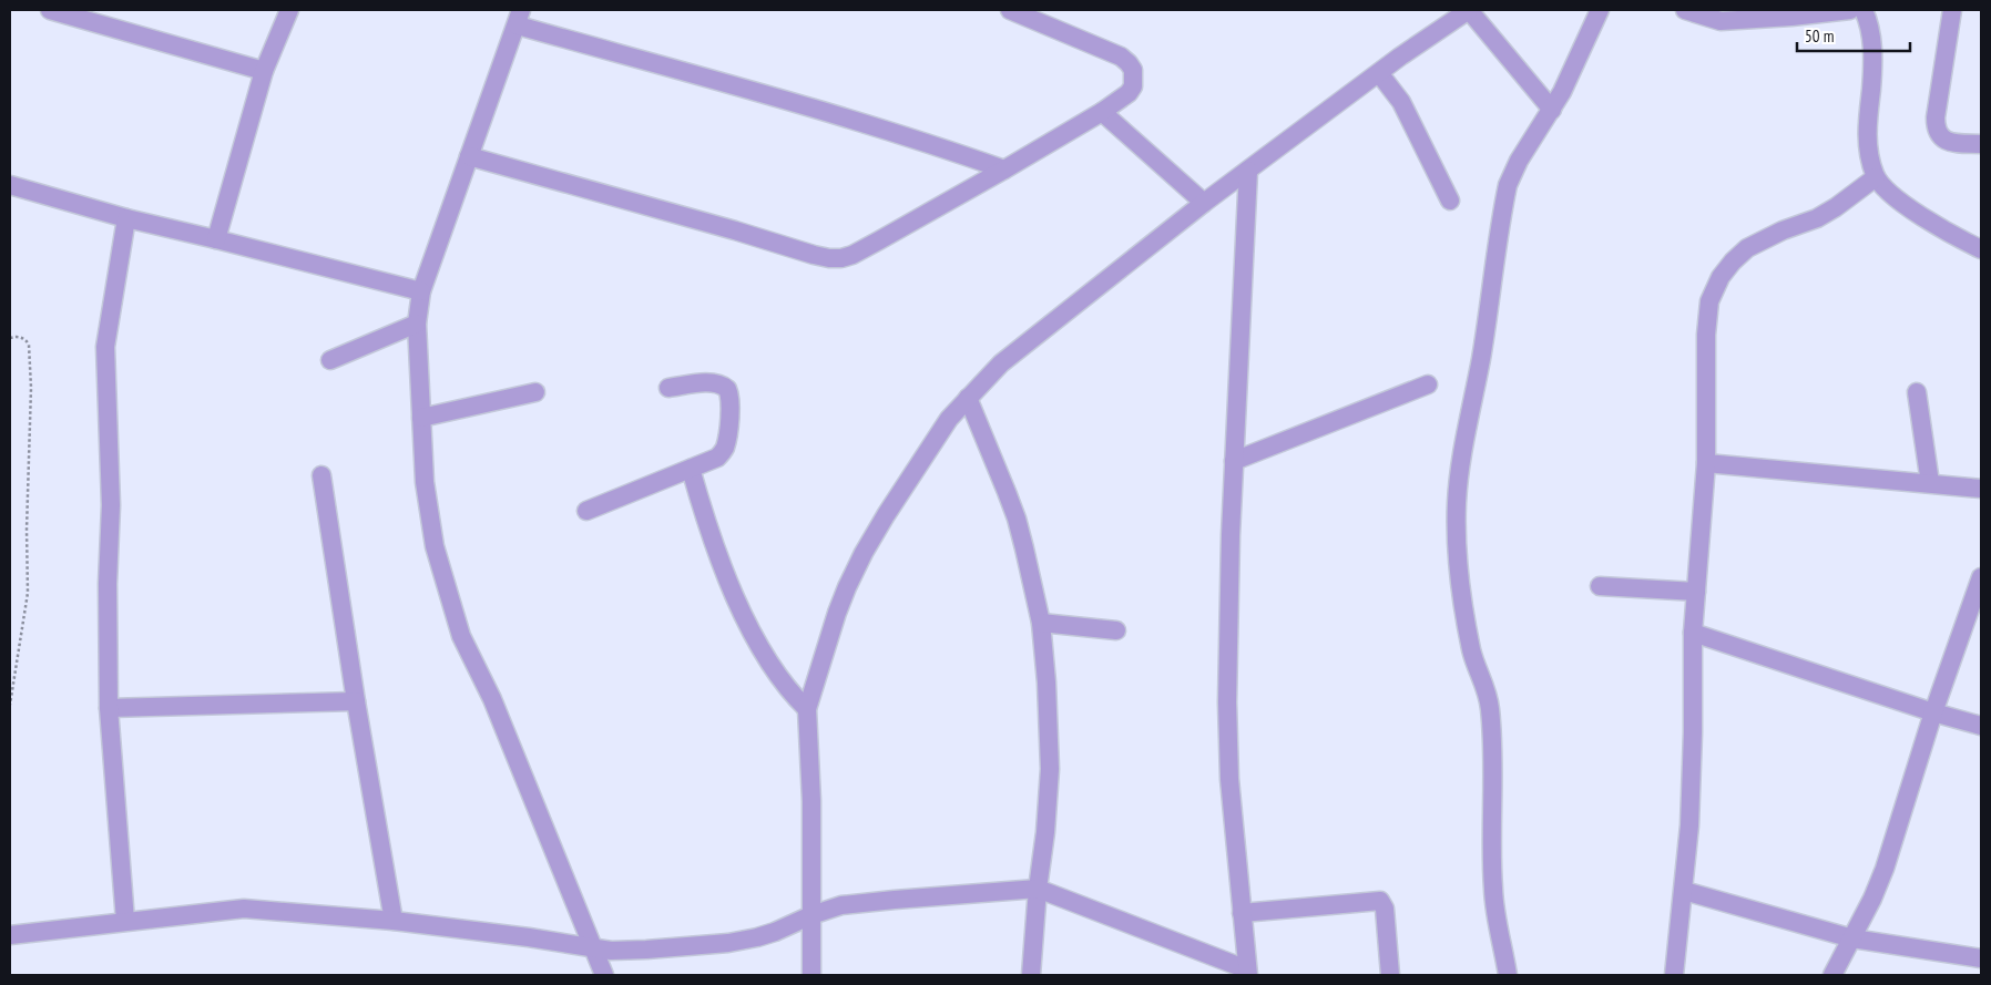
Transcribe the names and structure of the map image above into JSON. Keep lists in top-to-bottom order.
{
  "scale_bar": "50 m"
}
